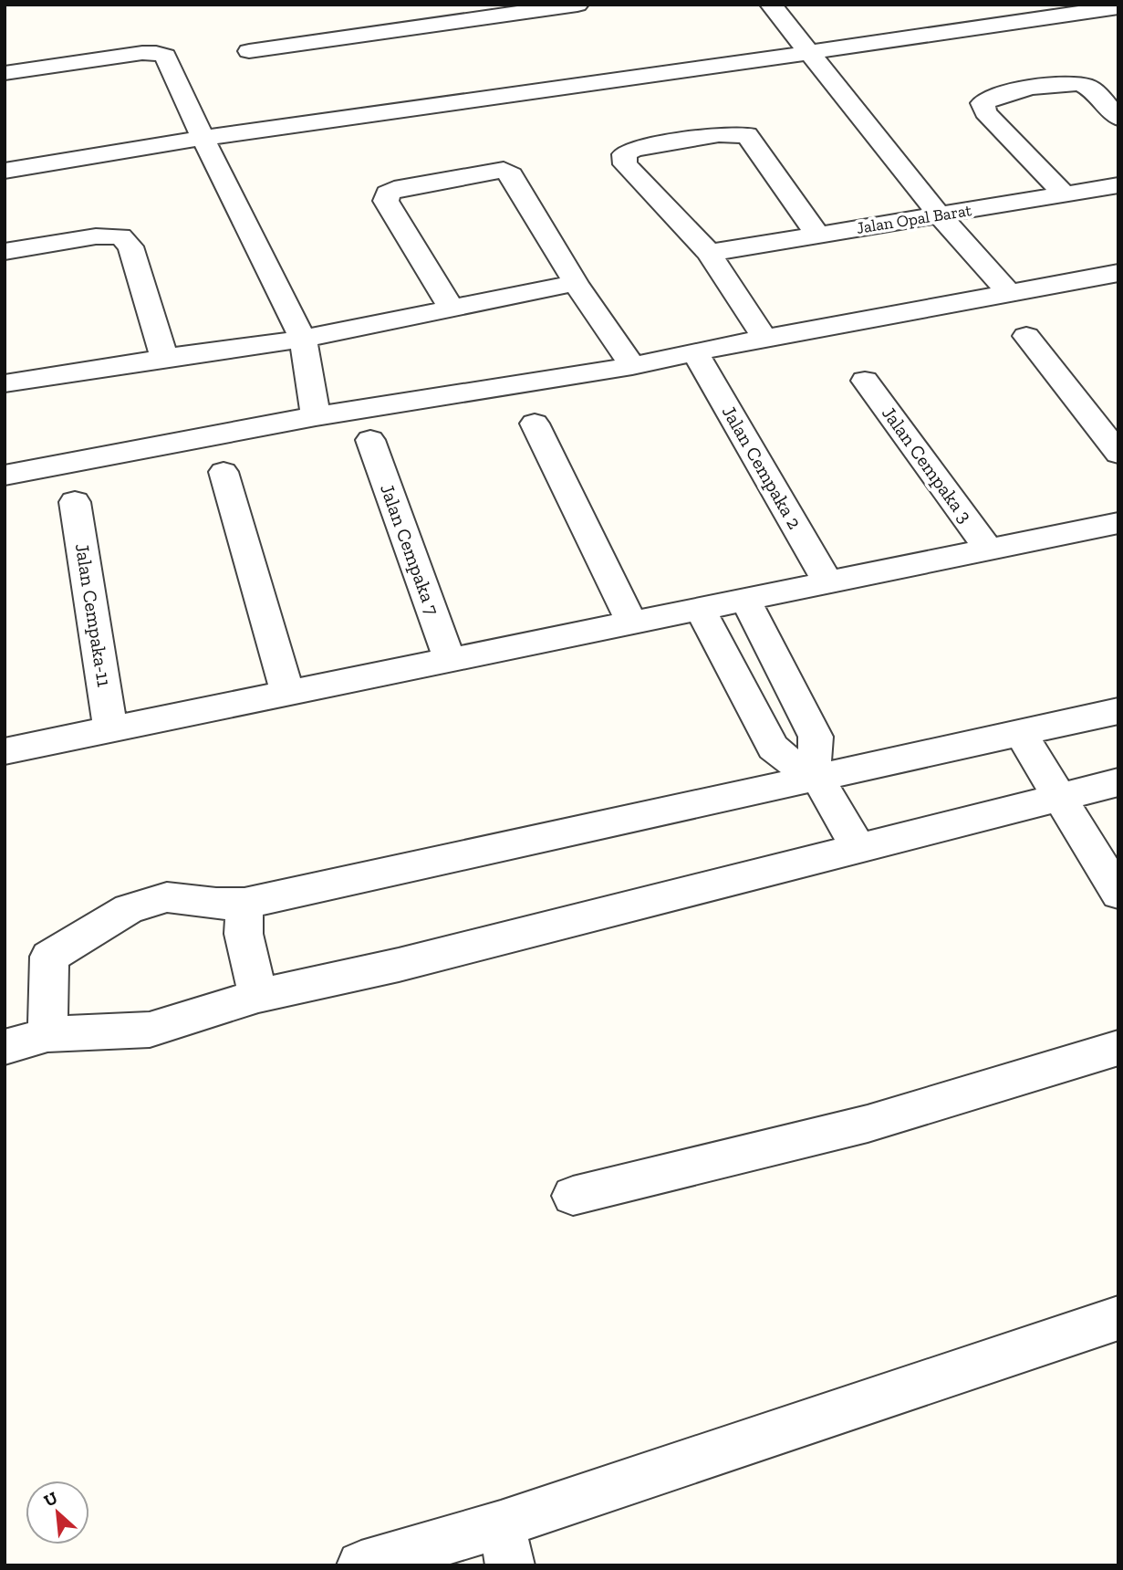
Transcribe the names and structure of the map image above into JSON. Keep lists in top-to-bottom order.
{
  "streets": {
    "street": [
      "Jalan Opal Barat",
      "Jalan Cempaka 3",
      "Jalan Cempaka 2",
      "Jalan Cempaka 7",
      "Jalan Cempaka-11"
    ]
  },
  "north": "top left"
}
